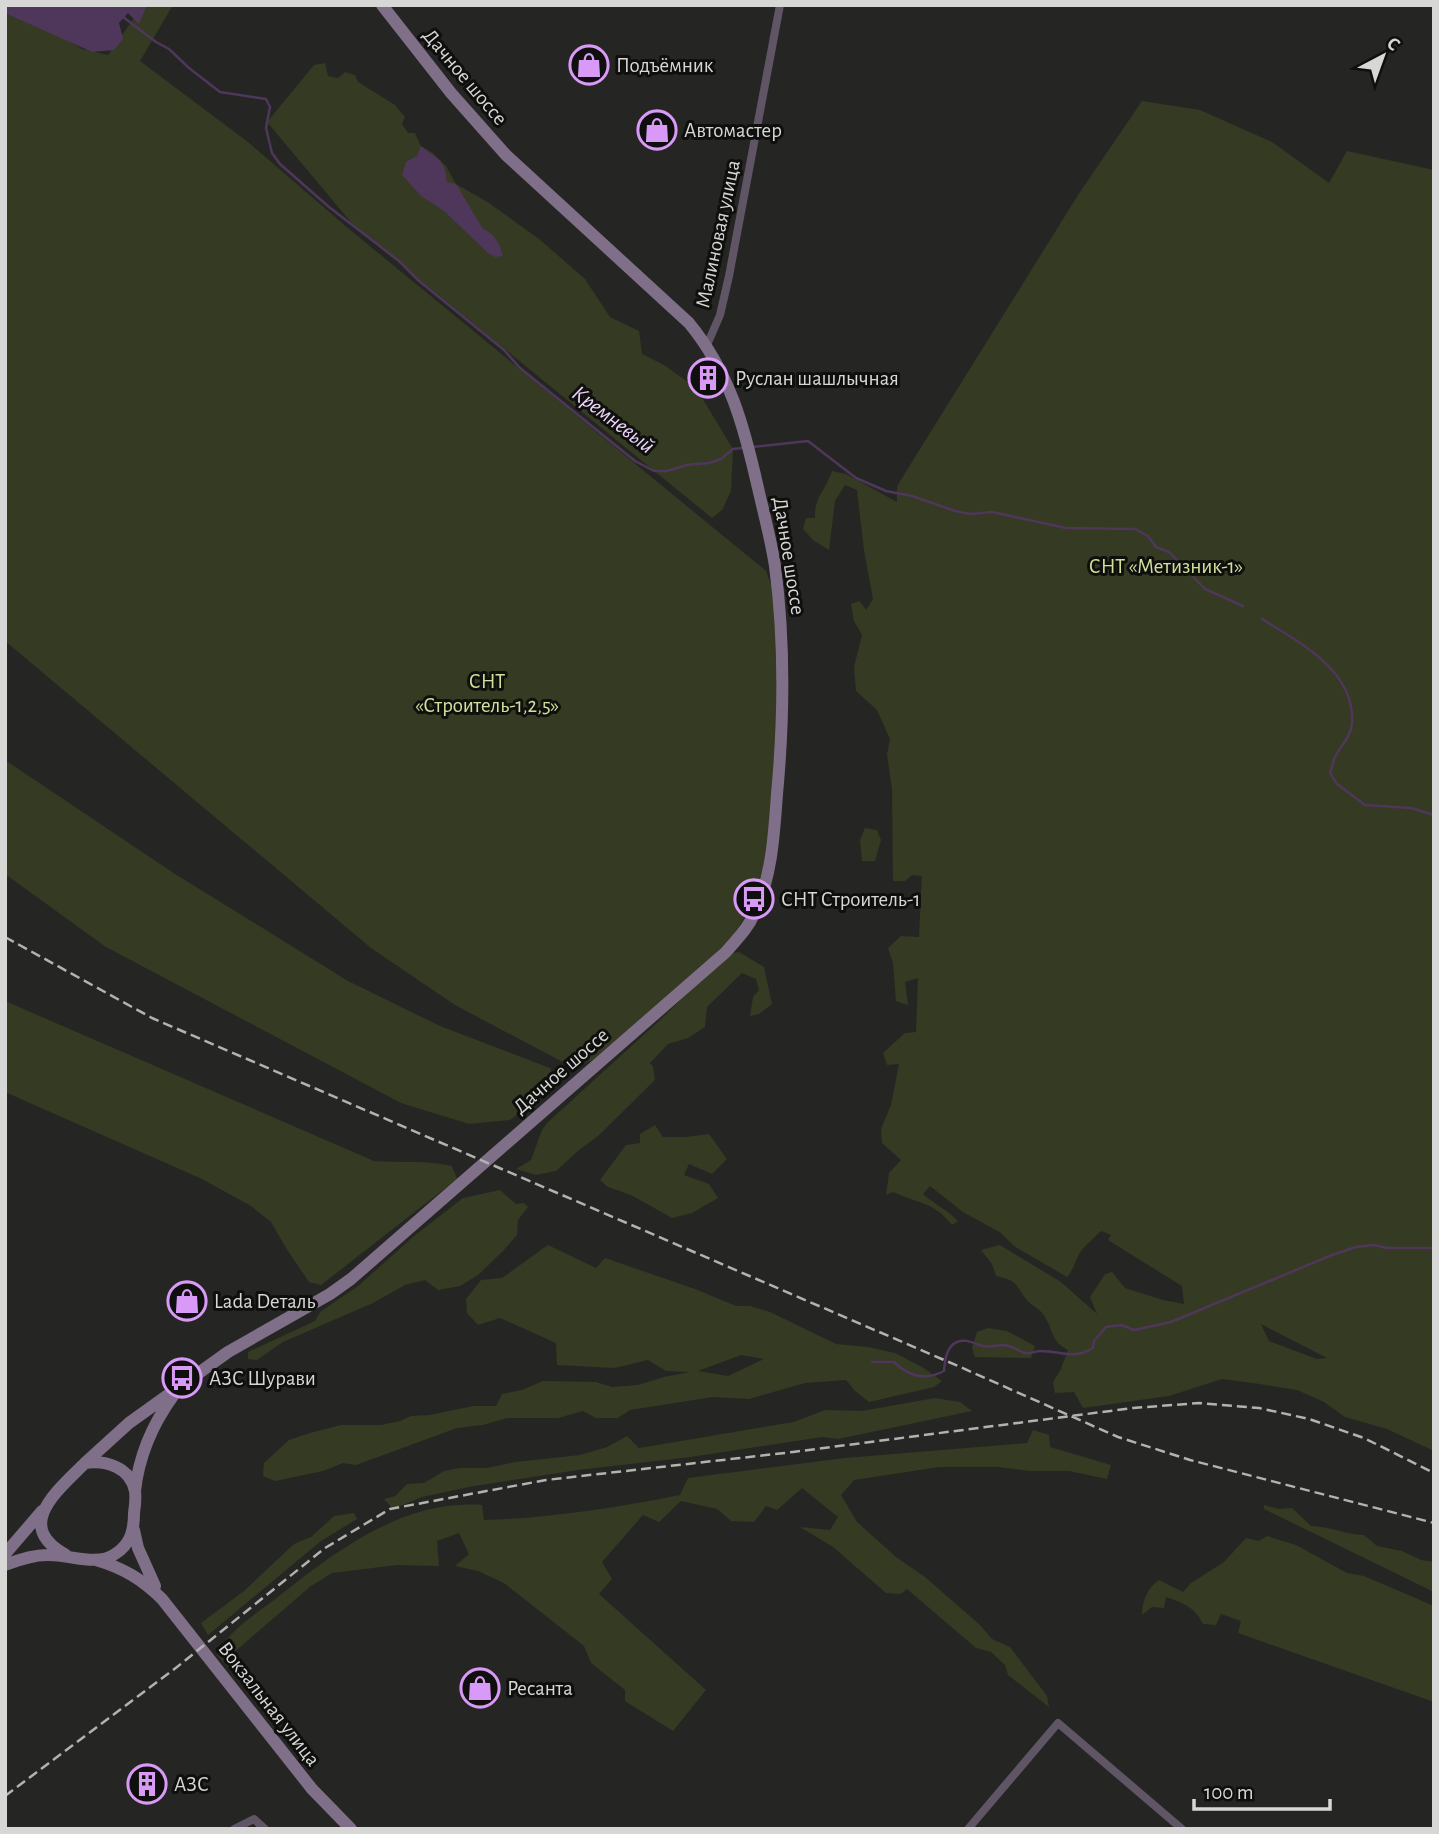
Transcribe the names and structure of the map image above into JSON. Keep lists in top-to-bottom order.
{
  "streets": {
    "main road": ["Дачное шоссе", "Вокзальная улица"],
    "street": ["Малиновая улица"]
  },
  "crossings": [
    ["Дачное шоссе", "Малиновая улица"]
  ],
  "water": ["Кремневый"],
  "parks": ["СНТ «Метизник-1»", "СНТ «Строитель-1,2,5»"],
  "places": {
    "shop": [
      "Подъёмник",
      "Автомастер",
      "Lada Dеталь",
      "Ресанта"
    ],
    "building": ["Руслан шашлычная", "АЗС"],
    "bus stop": ["СНТ Строитель-1", "АЗС Шурави"]
  },
  "scale_bar": "100 m",
  "north": "top right"
}
